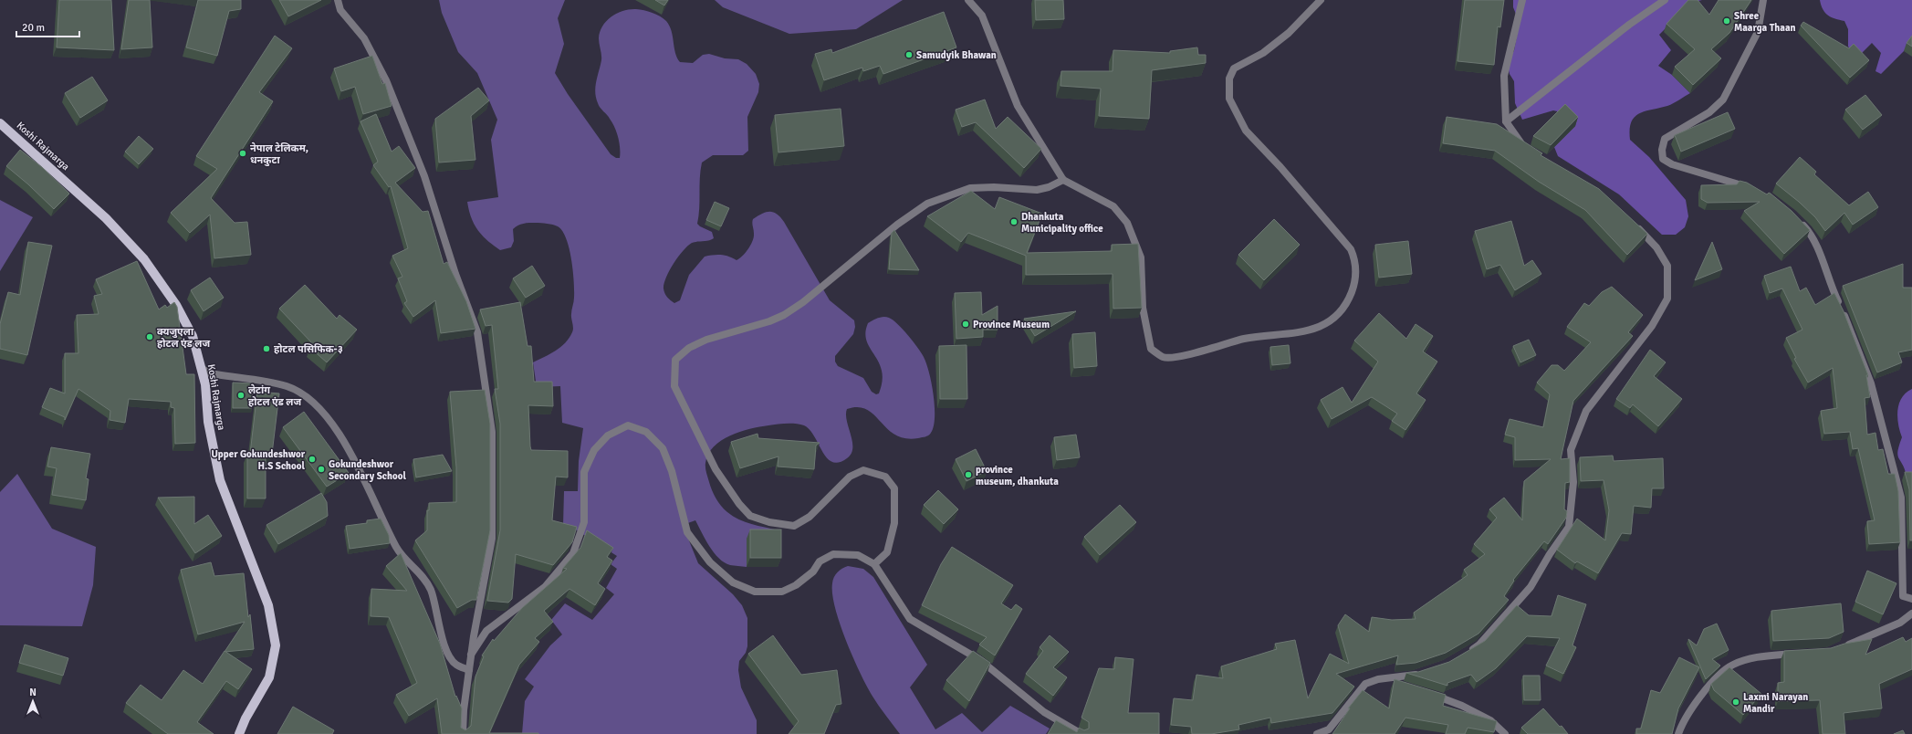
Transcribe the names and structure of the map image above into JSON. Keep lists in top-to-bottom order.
{
  "streets": {
    "main road": ["Koshi Rajmarga"]
  },
  "places": [
    "Shree Maarga Thaan",
    "Samudyik Bhawan",
    "नेपाल टेलिकम, धनकुटा",
    "Dhankuta Municipality office",
    "Province Museum",
    "क्यजुएला होटल एंड लज",
    "होटल पसिफिक-३",
    "लेटांग होटल एंड लज",
    "Upper Gokundeshwor H.S School",
    "Gokundeshwor Secondary School",
    "province museum, dhankuta",
    "Laxmi Narayan Mandir"
  ],
  "scale_bar": "20 m",
  "north": "top"
}
